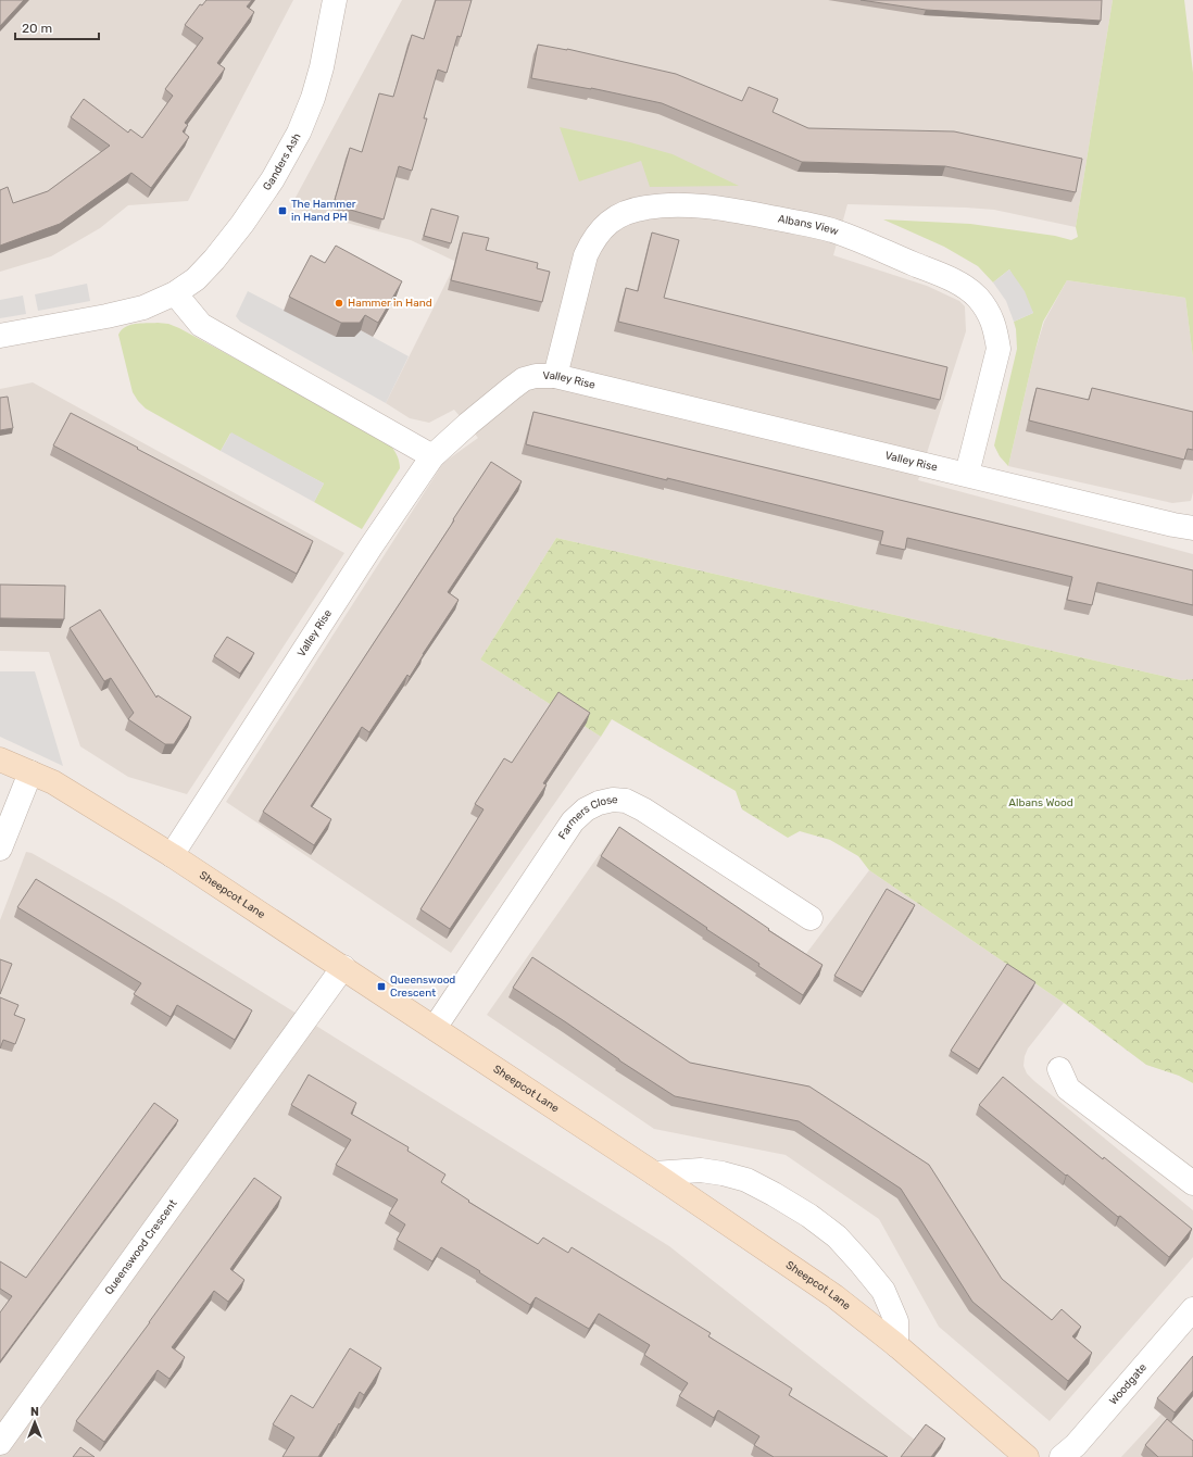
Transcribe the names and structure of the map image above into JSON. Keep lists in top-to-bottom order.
{
  "streets": {
    "street": [
      "Ganders Ash",
      "Albans View",
      "Valley Rise",
      "Farmers Close",
      "Sheepcot Lane",
      "Queenswood Crescent",
      "Woodgate"
    ]
  },
  "crossings": [
    ["Albans View", "Valley Rise"],
    ["Valley Rise", "Sheepcot Lane"],
    ["Farmers Close", "Sheepcot Lane"],
    ["Sheepcot Lane", "Queenswood Crescent"]
  ],
  "parks": ["Albans Wood"],
  "places": {
    "transit": ["The Hammer in Hand PH", "Queenswood Crescent"],
    "other": ["Hammer in Hand"]
  },
  "scale_bar": "20 m",
  "north": "top"
}
